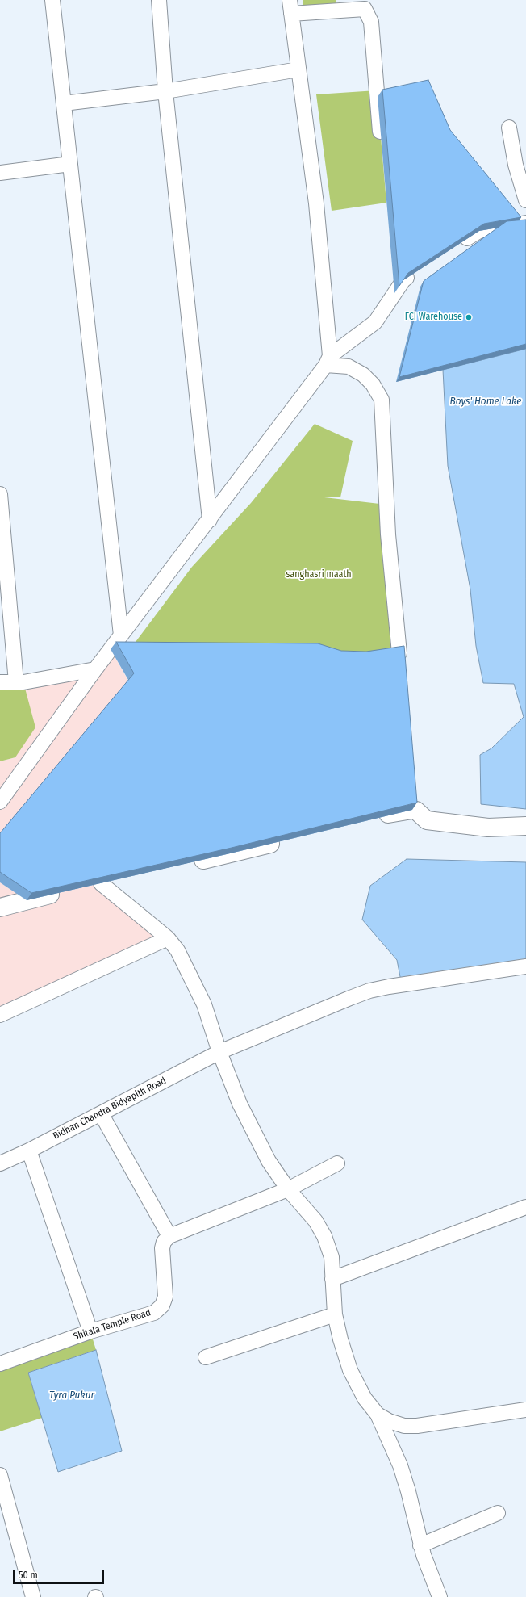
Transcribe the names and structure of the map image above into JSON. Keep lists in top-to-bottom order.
{
  "streets": {
    "street": ["Bidhan Chandra Bidyapith Road", "Shitala Temple Road"]
  },
  "water": ["Boys' Home Lake", "Tyra Pukur"],
  "parks": ["sanghasri maath"],
  "places": ["FCI Warehouse"],
  "scale_bar": "50 m"
}
